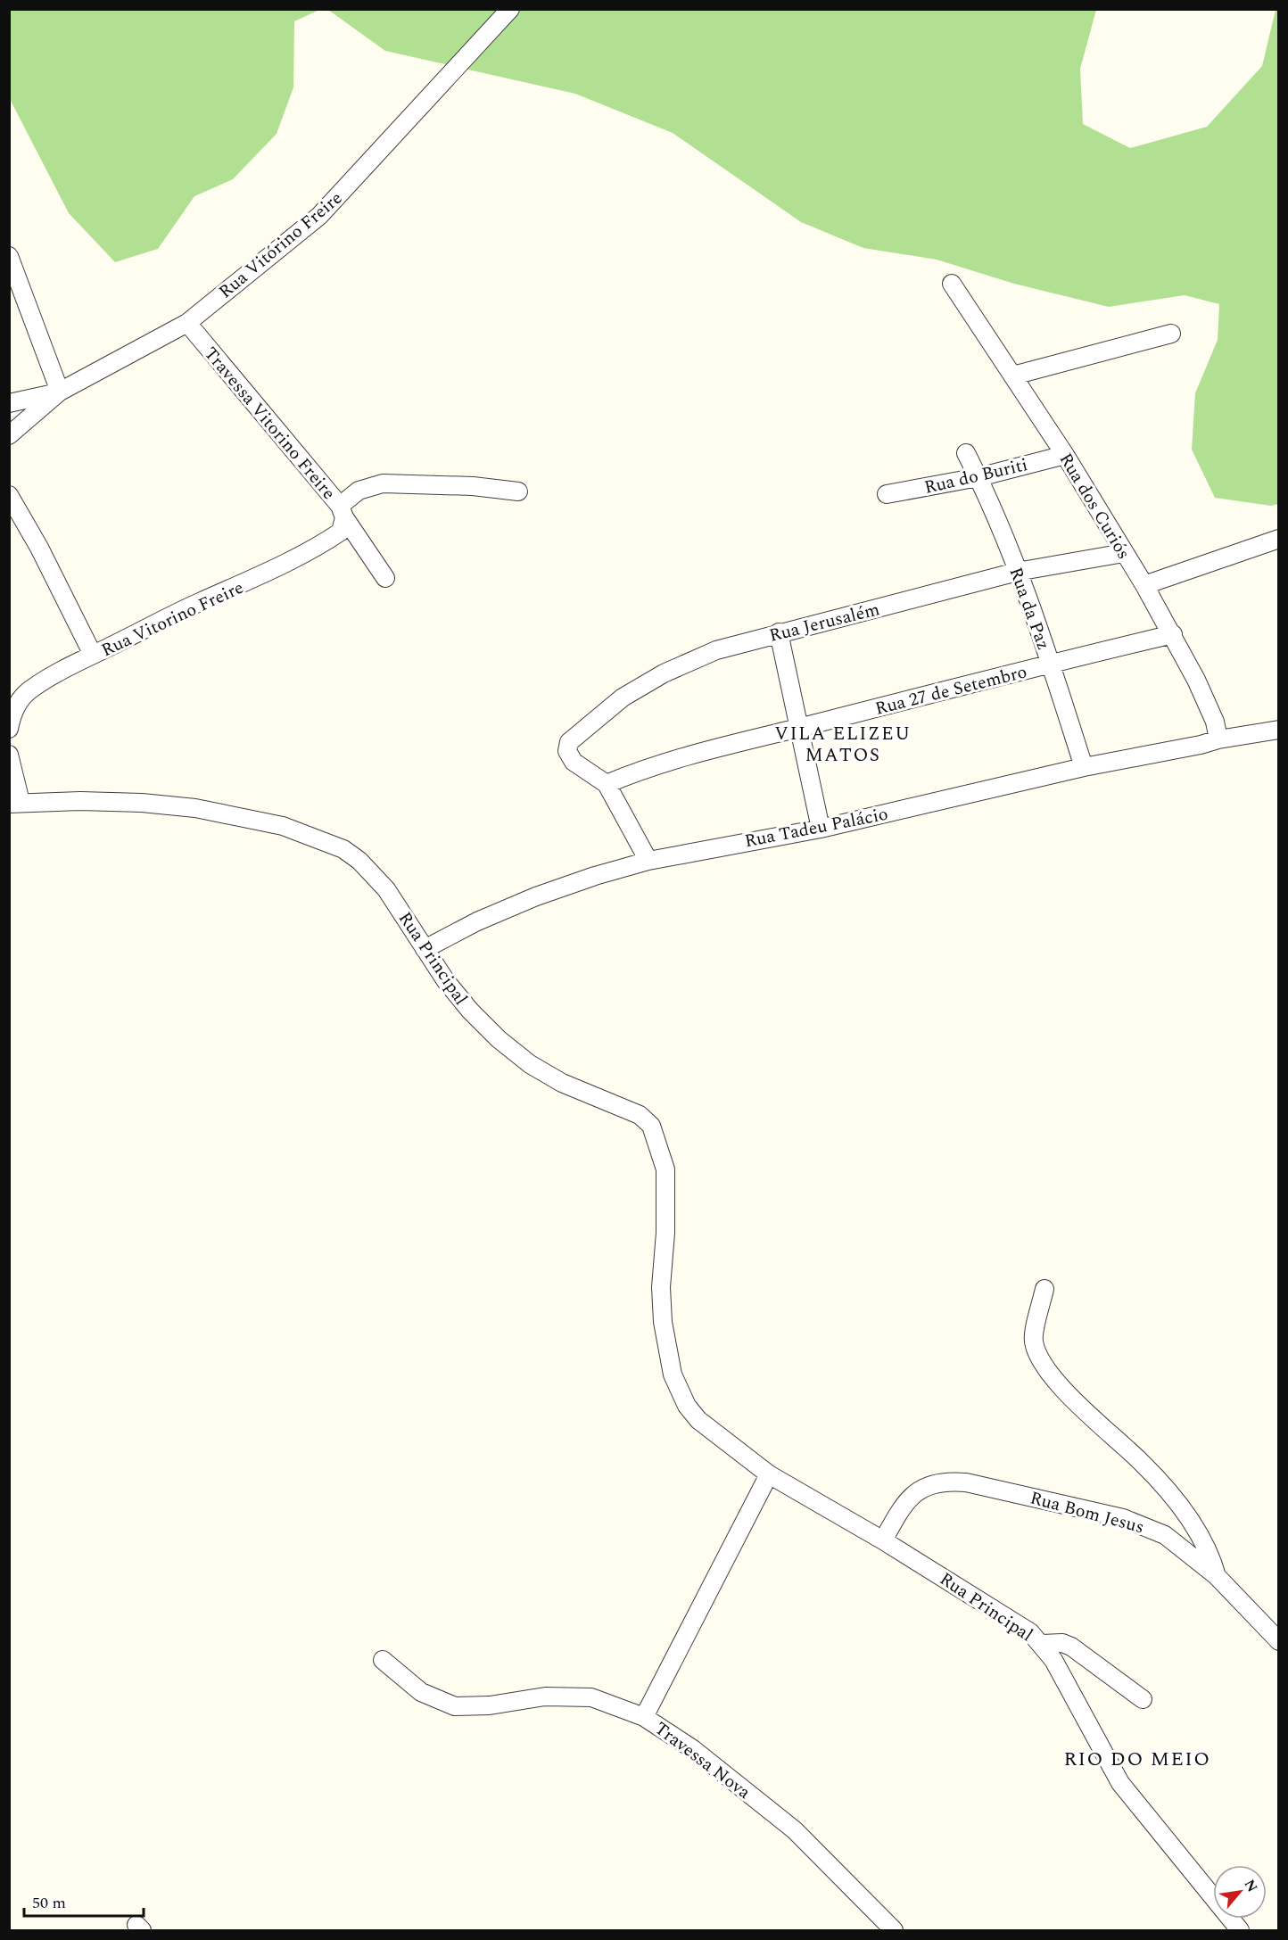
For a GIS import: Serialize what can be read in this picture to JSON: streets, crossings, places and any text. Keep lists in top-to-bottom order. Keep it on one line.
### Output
{"streets":{"street":["Rua Vitórino Freire","Travessa Vitorino Freire","Rua do Buriti","Rua dos Curiós","Rua da Paz","Rua Vitorino Freire","Rua Jerusalém","Rua 27 de Setembro","Rua Tadeu Palácio","Rua Principal","Rua Bom Jesus","Travessa Nova"]},"crossings":[["Rua Vitórino Freire","Travessa Vitorino Freire"],["Travessa Vitorino Freire","Rua Vitorino Freire"],["Rua do Buriti","Rua dos Curiós"],["Rua do Buriti","Rua da Paz"],["Rua dos Curiós","Rua Jerusalém"],["Rua dos Curiós","Rua 27 de Setembro"],["Rua dos Curiós","Rua Tadeu Palácio"],["Rua da Paz","Rua Jerusalém"],["Rua da Paz","Rua 27 de Setembro"],["Rua da Paz","Rua Tadeu Palácio"],["Rua Jerusalém","Rua 27 de Setembro"],["Rua Tadeu Palácio","Rua Principal"],["Rua Principal","Rua Bom Jesus"]],"districts":["VILA ELIZEU MATOS","RIO DO MEIO"],"scale_bar":"50 m","north":"top right"}
